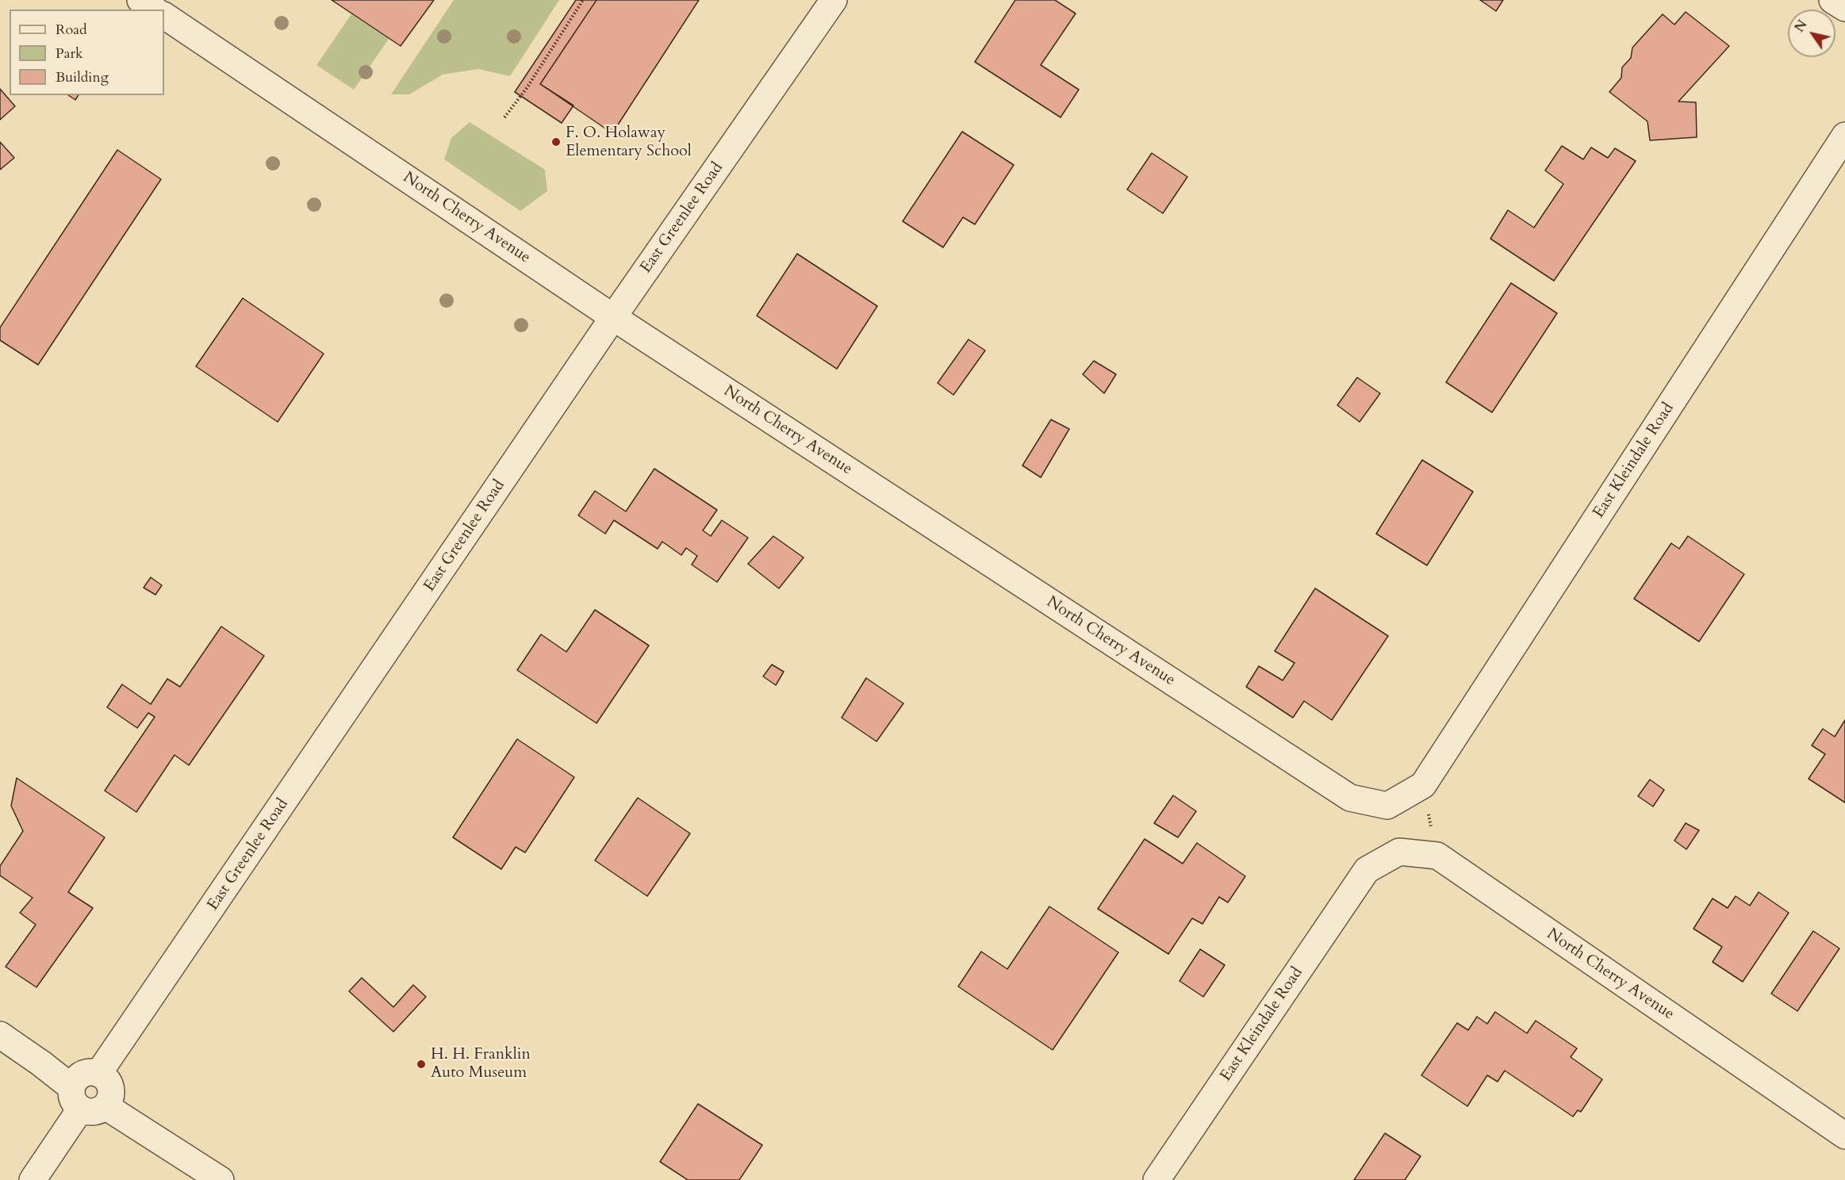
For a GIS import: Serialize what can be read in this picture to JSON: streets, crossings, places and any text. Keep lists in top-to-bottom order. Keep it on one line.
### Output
{"streets":{"street":["North Cherry Avenue","East Greenlee Road","East Kleindale Road"]},"crossings":[["North Cherry Avenue","East Greenlee Road"],["North Cherry Avenue","East Kleindale Road"]],"places":["F. O. Holaway Elementary School","H. H. Franklin Auto Museum"],"legend":["Road","Park","Building"],"north":"top left"}
